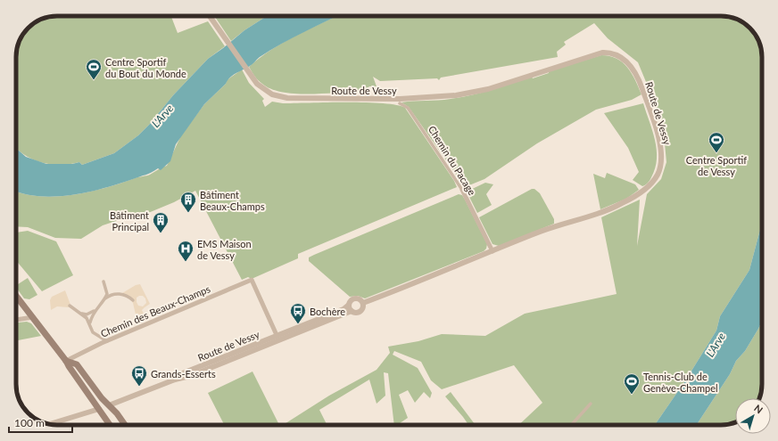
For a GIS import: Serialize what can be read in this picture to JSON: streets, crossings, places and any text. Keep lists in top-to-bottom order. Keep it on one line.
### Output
{"streets":{"street":["Route de Vessy","Chemin du Pacage","Chemin des Beaux-Champs"]},"crossings":[["Route de Vessy","Chemin du Pacage"],["Route de Vessy","Chemin des Beaux-Champs"]],"water":["L'Arve"],"places":{"sports":["Centre Sportif du Bout du Monde","Centre Sportif de Vessy","Tennis-Club de Genève-Champel"],"building":["Bâtiment Beaux-Champs","Bâtiment Principal"],"hospital":["EMS Maison de Vessy"],"bus stop":["Bochère","Grands-Esserts"]},"scale_bar":"100 m","north":"top right"}
